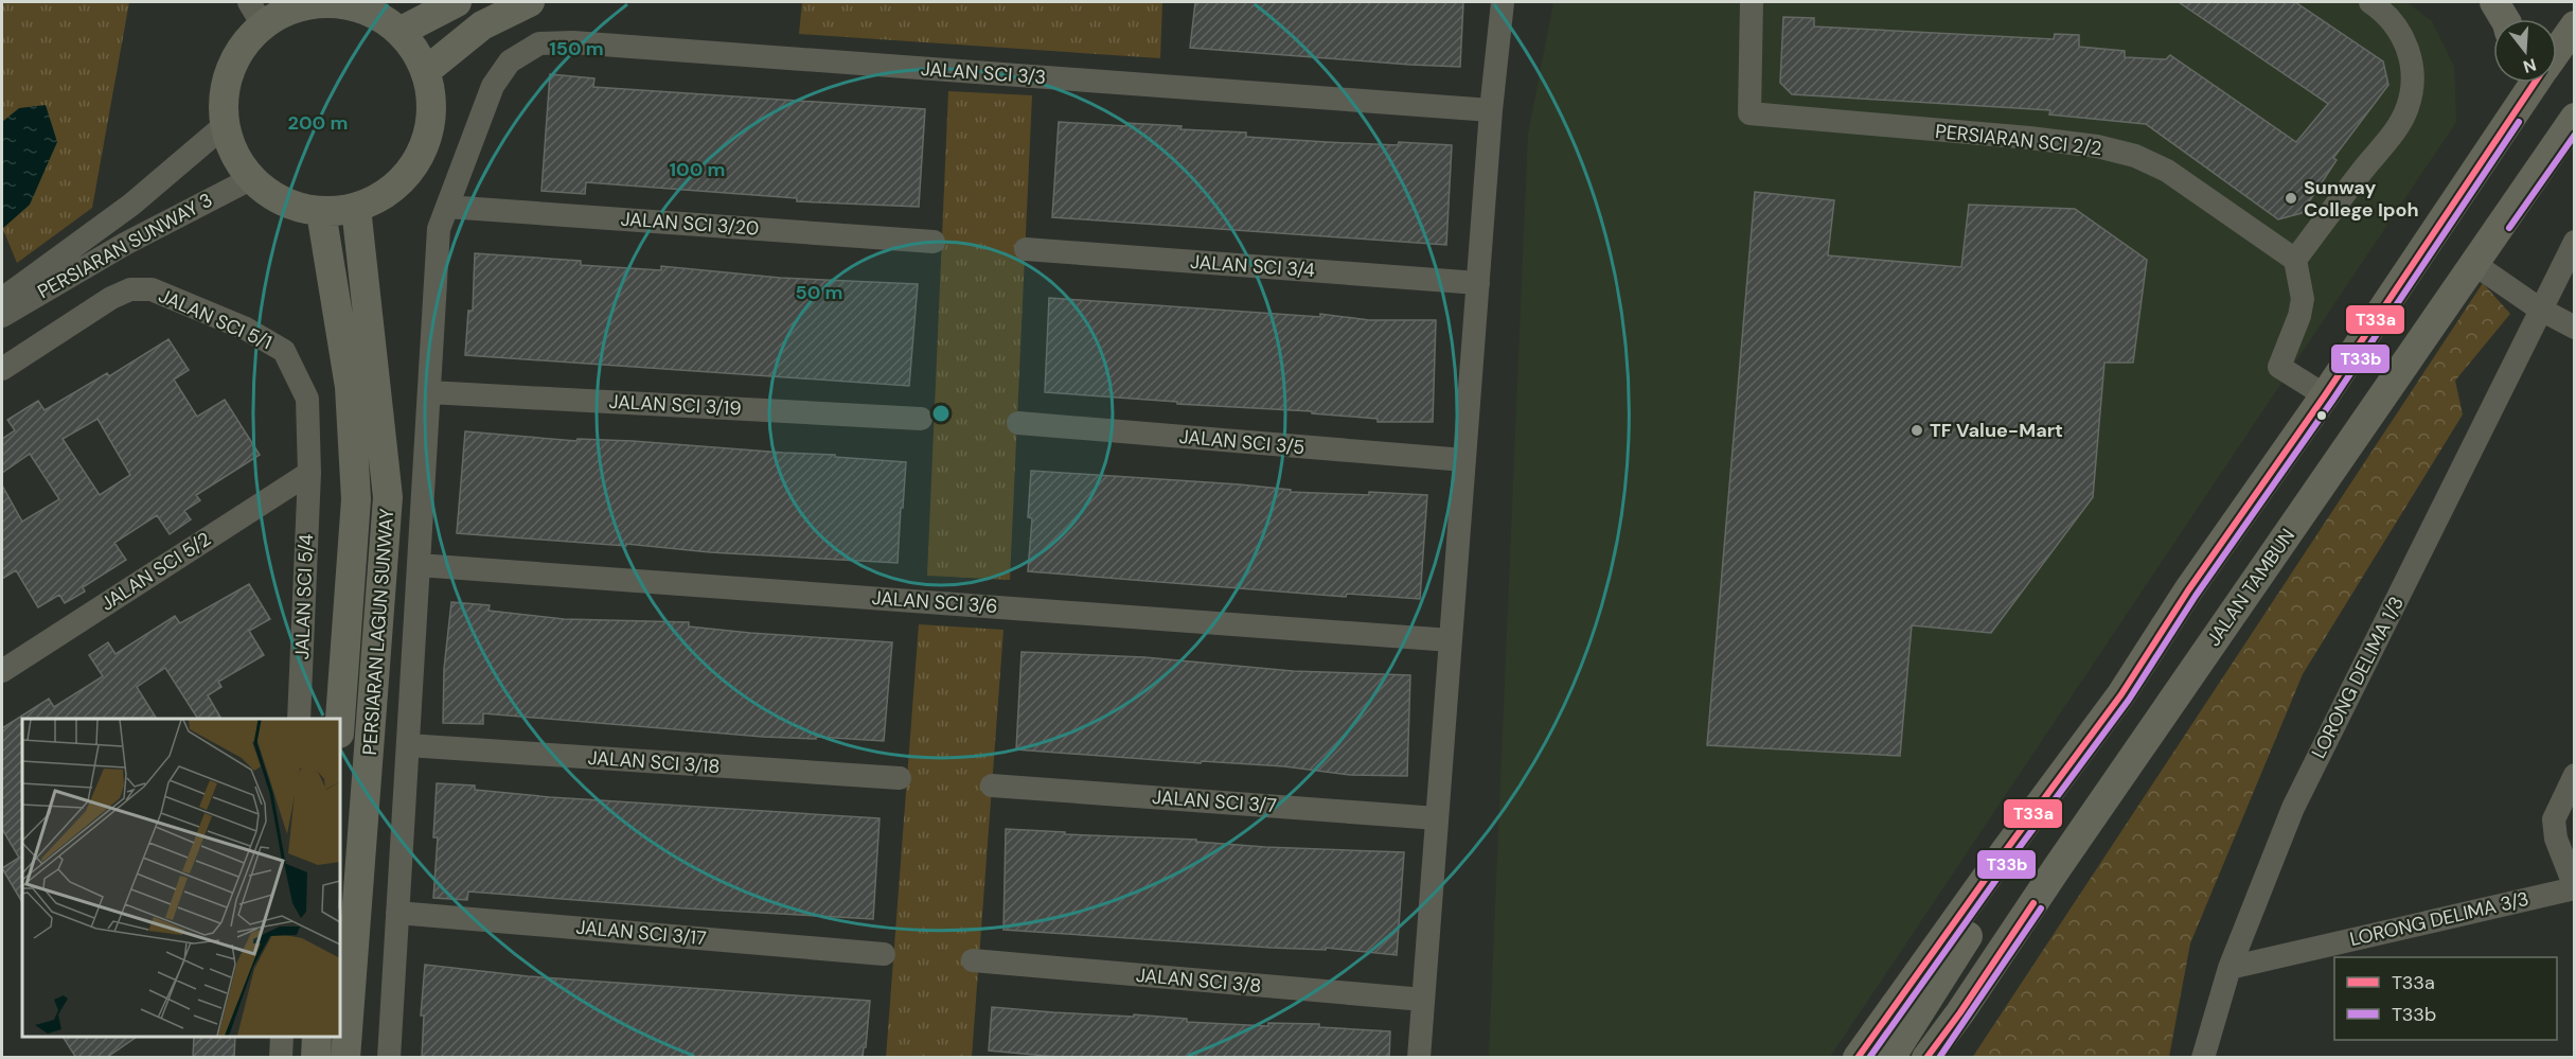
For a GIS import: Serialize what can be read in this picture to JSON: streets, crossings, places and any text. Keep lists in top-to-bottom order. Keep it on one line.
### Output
{"streets":{"main road":["JALAN TAMBUN","PERSIARAN LAGUN SUNWAY"],"street":["JALAN SCI 3/3","PERSIARAN SCI 2/2","JALAN SCI 3/20","PERSIARAN SUNWAY 3","JALAN SCI 3/4","JALAN SCI 5/1","JALAN SCI 3/19","JALAN SCI 3/5","JALAN SCI 5/2","JALAN SCI 5/4","JALAN SCI 3/6","LORONG DELIMA 1/3","JALAN SCI 3/18","JALAN SCI 3/7","LORONG DELIMA 3/3","JALAN SCI 3/17","JALAN SCI 3/8"]},"crossings":[["JALAN SCI 3/3","JALAN SCI 3/20"],["JALAN SCI 3/3","JALAN SCI 3/19"],["JALAN SCI 3/3","JALAN SCI 3/6"],["JALAN SCI 3/3","JALAN SCI 3/18"],["JALAN SCI 3/3","JALAN SCI 3/17"],["PERSIARAN SUNWAY 3","PERSIARAN LAGUN SUNWAY"],["JALAN SCI 5/1","JALAN SCI 5/2"],["JALAN SCI 5/1","JALAN SCI 5/4"],["JALAN SCI 5/2","JALAN SCI 5/4"],["LORONG DELIMA 1/3","LORONG DELIMA 3/3"]],"places":["Sunway College Ipoh","TF Value-Mart"],"lines":["transit line T33a","transit line T33b"],"legend":["T33a","T33b"],"north":"bottom","rings":["150 m","200 m","100 m","50 m"]}
